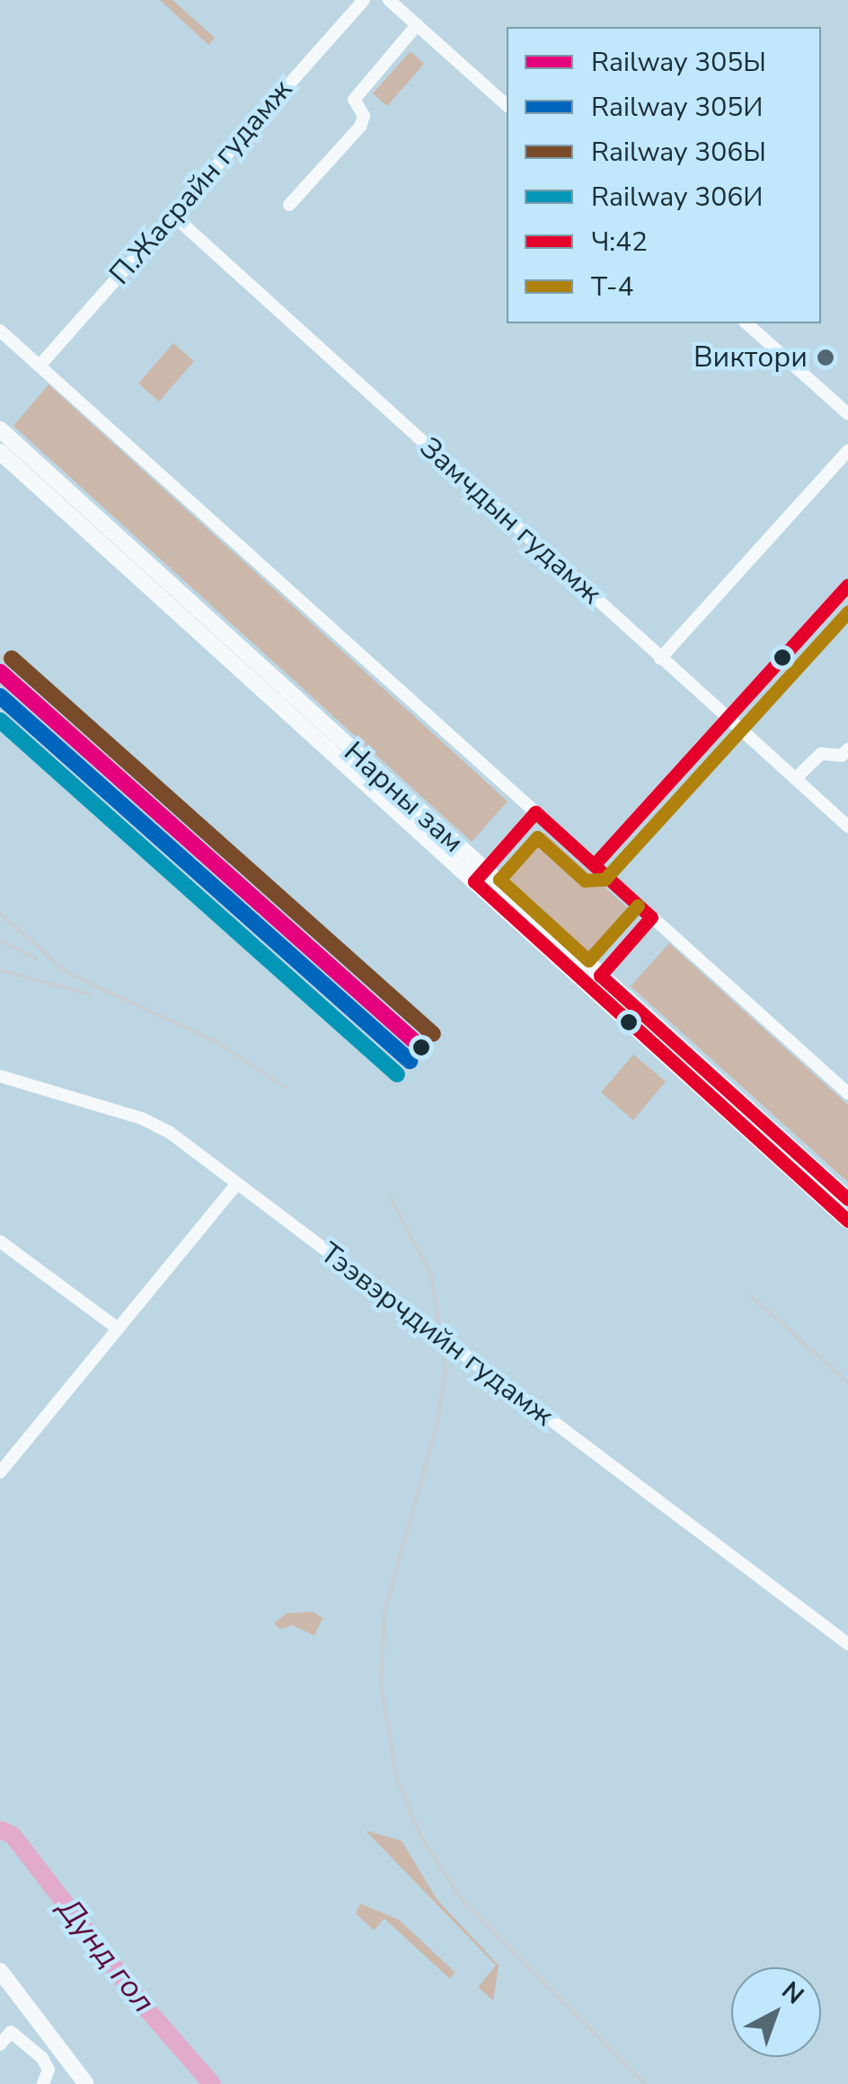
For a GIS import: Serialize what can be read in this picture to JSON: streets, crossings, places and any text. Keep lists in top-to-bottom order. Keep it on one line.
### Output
{"streets":{"main road":["Нарны зам"],"street":["П.Жасрайн гудамж","Замчдын гудамж","Тээвэрчдийн гудамж"]},"crossings":[["П.Жасрайн гудамж","Замчдын гудамж"]],"water":["Дунд гол"],"places":["Виктори"],"lines":["transit line Ч:42","transit line Т-4","rail line 306Ы","rail line 305Ы","rail line 305И","rail line 306И"],"legend":["Railway 305Ы","Railway 305И","Railway 306Ы","Railway 306И","Ч:42","Т-4"],"north":"top right"}
